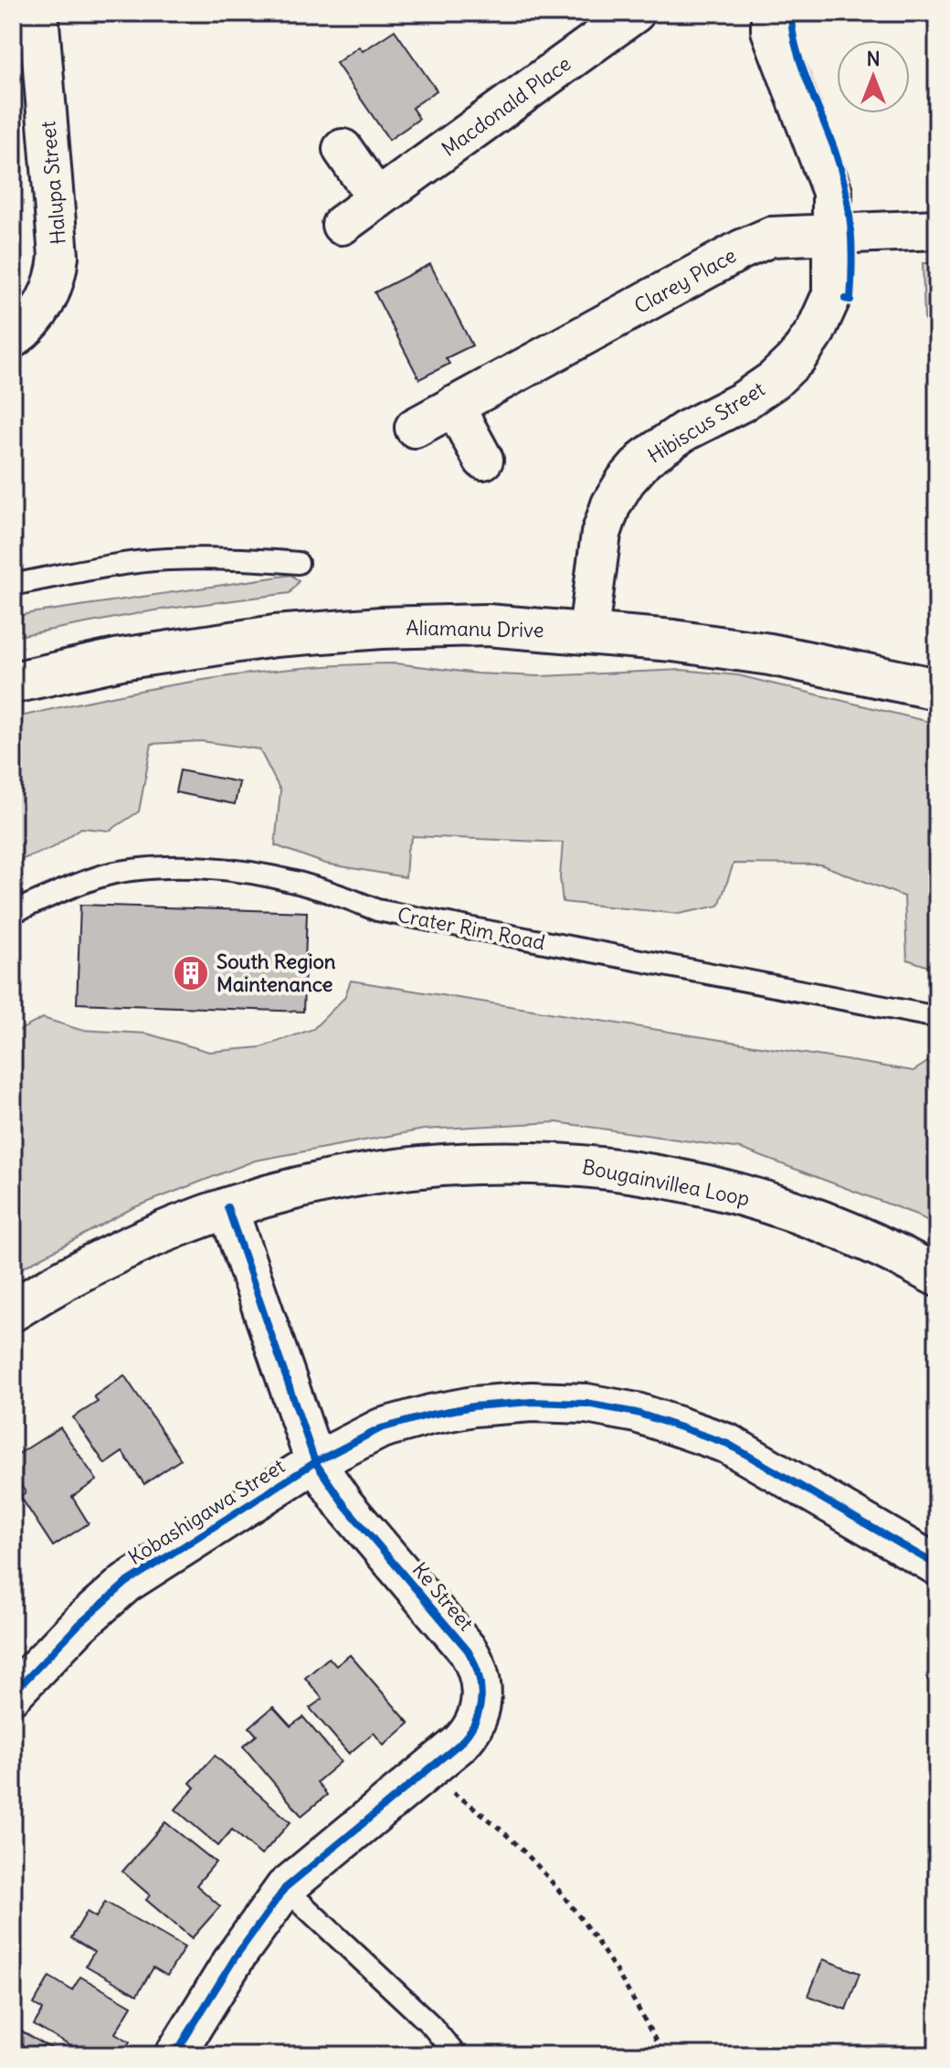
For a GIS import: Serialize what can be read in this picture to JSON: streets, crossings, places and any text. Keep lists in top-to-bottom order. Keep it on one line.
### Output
{"streets":{"street":["Macdonald Place","Halupa Street","Clarey Place","Hibiscus Street","Aliamanu Drive","Bougainvillea Loop","Kobashigawa Street","Ke Street"],"lane":["Crater Rim Road"]},"crossings":[["Clarey Place","Hibiscus Street"],["Hibiscus Street","Aliamanu Drive"],["Bougainvillea Loop","Ke Street"],["Kobashigawa Street","Ke Street"]],"places":{"building":["South Region Maintenance"]},"north":"top"}
